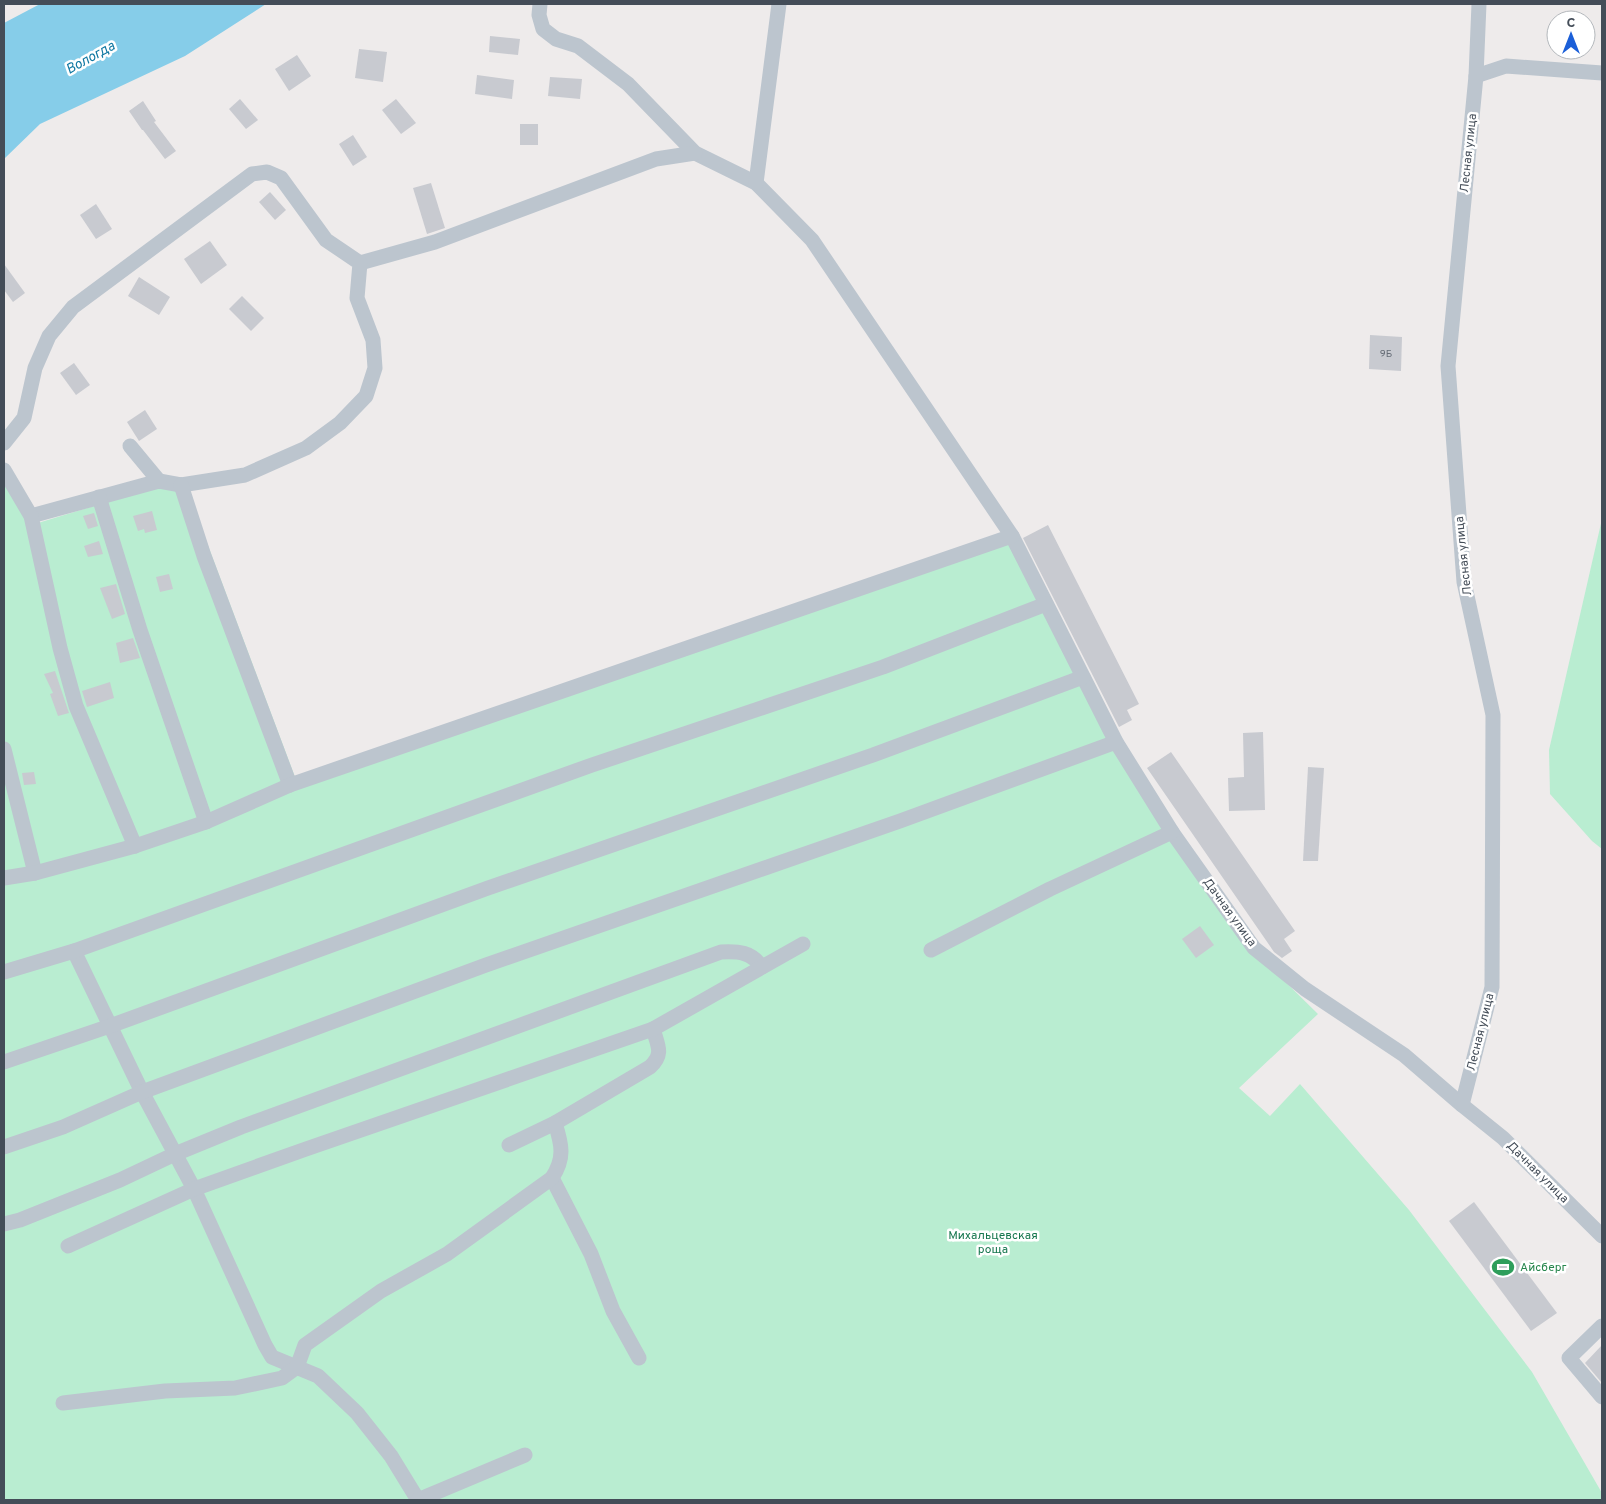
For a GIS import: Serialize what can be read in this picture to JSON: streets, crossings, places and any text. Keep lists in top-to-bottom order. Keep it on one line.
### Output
{"streets":{"street":["Лесная улица","Дачная улица"]},"crossings":[["Лесная улица","Дачная улица"]],"water":["Вологда"],"parks":["Михальцевская роща"],"places":{"sports":["Айсберг"]},"house_numbers":["9Б"],"north":"top"}
